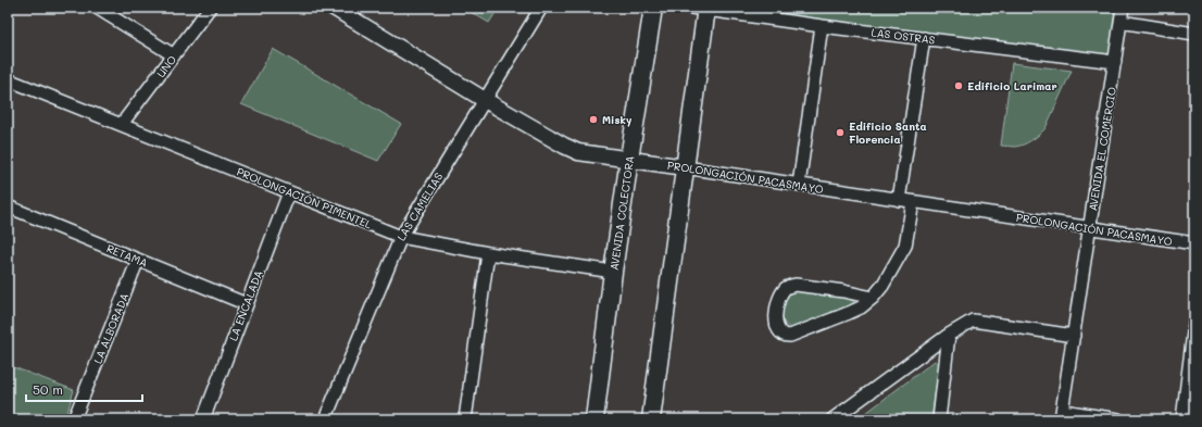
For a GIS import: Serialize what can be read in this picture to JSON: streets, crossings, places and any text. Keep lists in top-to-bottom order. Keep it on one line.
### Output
{"streets":{"main road":["AVENIDA COLECTORA"],"street":["LAS OSTRAS","UNO","AVENIDA EL COMERCIO","PROLONGACIÓN PACASMAYO","PROLONGACIÓN PIMENTEL","LAS CAMELIAS","RETAMA","LA ENCALADA","LA ALBORADA"]},"crossings":[["LAS OSTRAS","AVENIDA EL COMERCIO"],["UNO","PROLONGACIÓN PIMENTEL"],["AVENIDA EL COMERCIO","PROLONGACIÓN PACASMAYO"],["PROLONGACIÓN PACASMAYO","LAS CAMELIAS"],["PROLONGACIÓN PACASMAYO","AVENIDA COLECTORA"],["PROLONGACIÓN PIMENTEL","LAS CAMELIAS"],["PROLONGACIÓN PIMENTEL","AVENIDA COLECTORA"],["PROLONGACIÓN PIMENTEL","LA ENCALADA"],["RETAMA","LA ENCALADA"],["RETAMA","LA ALBORADA"]],"places":["Edificio Larimar","Misky","Edificio Santa Florencia"],"scale_bar":"50 m"}
